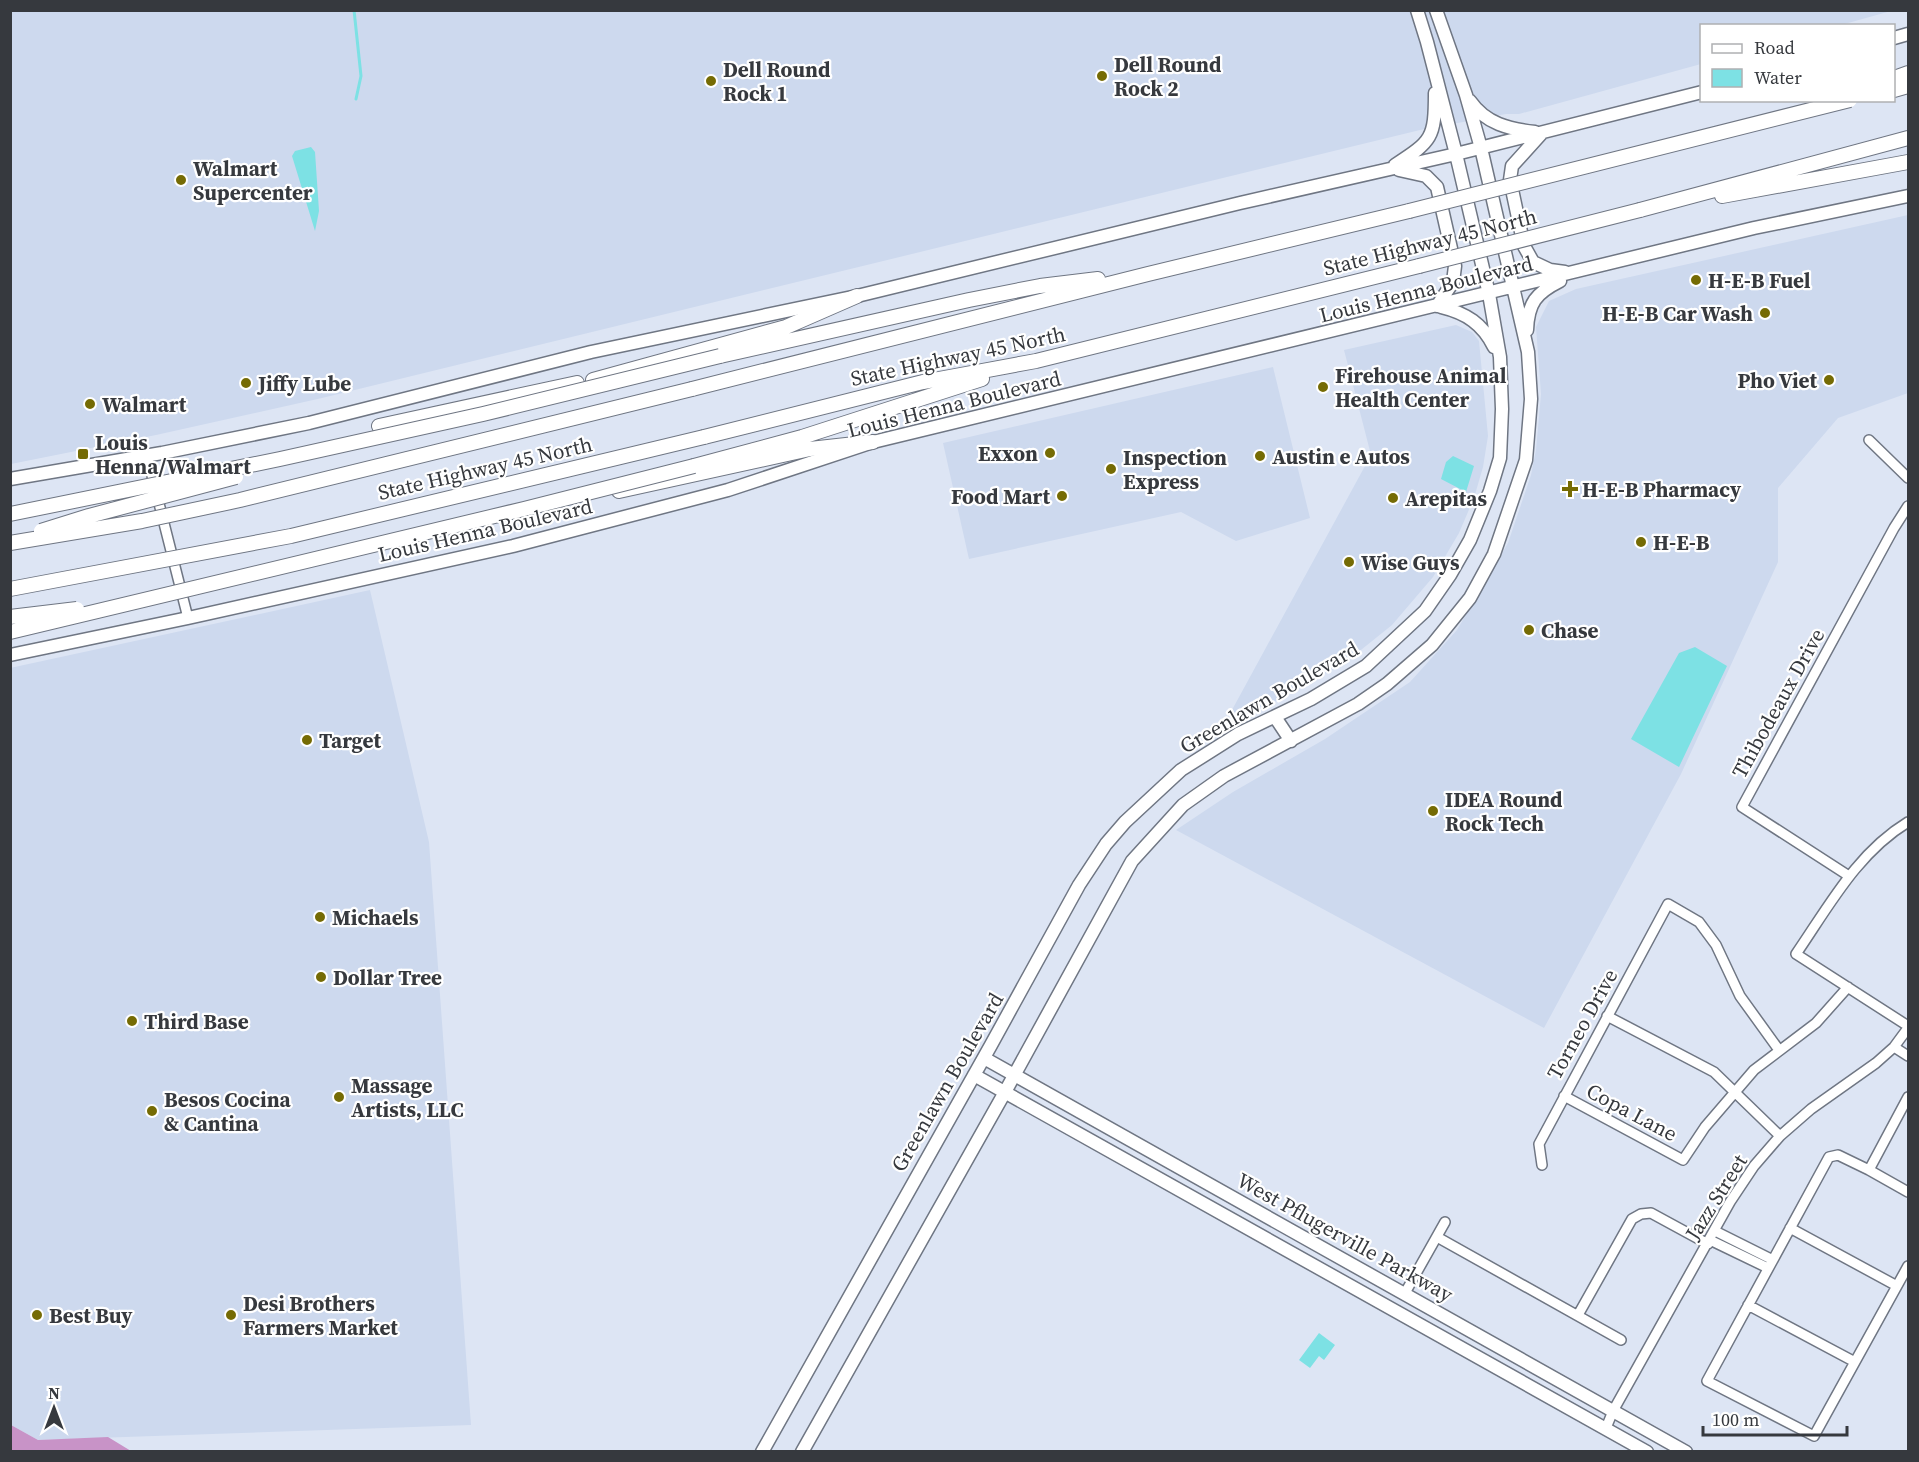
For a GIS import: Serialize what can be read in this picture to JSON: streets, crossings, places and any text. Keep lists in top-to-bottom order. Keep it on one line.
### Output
{"streets":{"highway":["State Highway 45 North"],"main road":["Louis Henna Boulevard","Greenlawn Boulevard","West Pflugerville Parkway"],"street":["Thibodeaux Drive","Torneo Drive","Copa Lane","Jazz Street"]},"crossings":[["Louis Henna Boulevard","Greenlawn Boulevard"],["Greenlawn Boulevard","West Pflugerville Parkway"],["Torneo Drive","Copa Lane"],["Jazz Street","West Pflugerville Parkway"]],"places":{"other":["Dell Round Rock 2","Dell Round Rock 1","Walmart Supercenter","H-E-B Fuel","H-E-B Car Wash","Pho Viet","Jiffy Lube","Firehouse Animal Health Center","Walmart","Exxon","Austin e Autos","Inspection Express","Food Mart","Arepitas","H-E-B","Wise Guys","Chase","Target","IDEA Round Rock Tech","Michaels","Dollar Tree","Third Base","Massage Artists, LLC","Besos Cocina & Cantina","Best Buy","Desi Brothers Farmers Market"],"transit":["Louis Henna/Walmart"],"health":["H-E-B Pharmacy"]},"legend":["Road","Water"],"scale_bar":"100 m","north":"top"}
